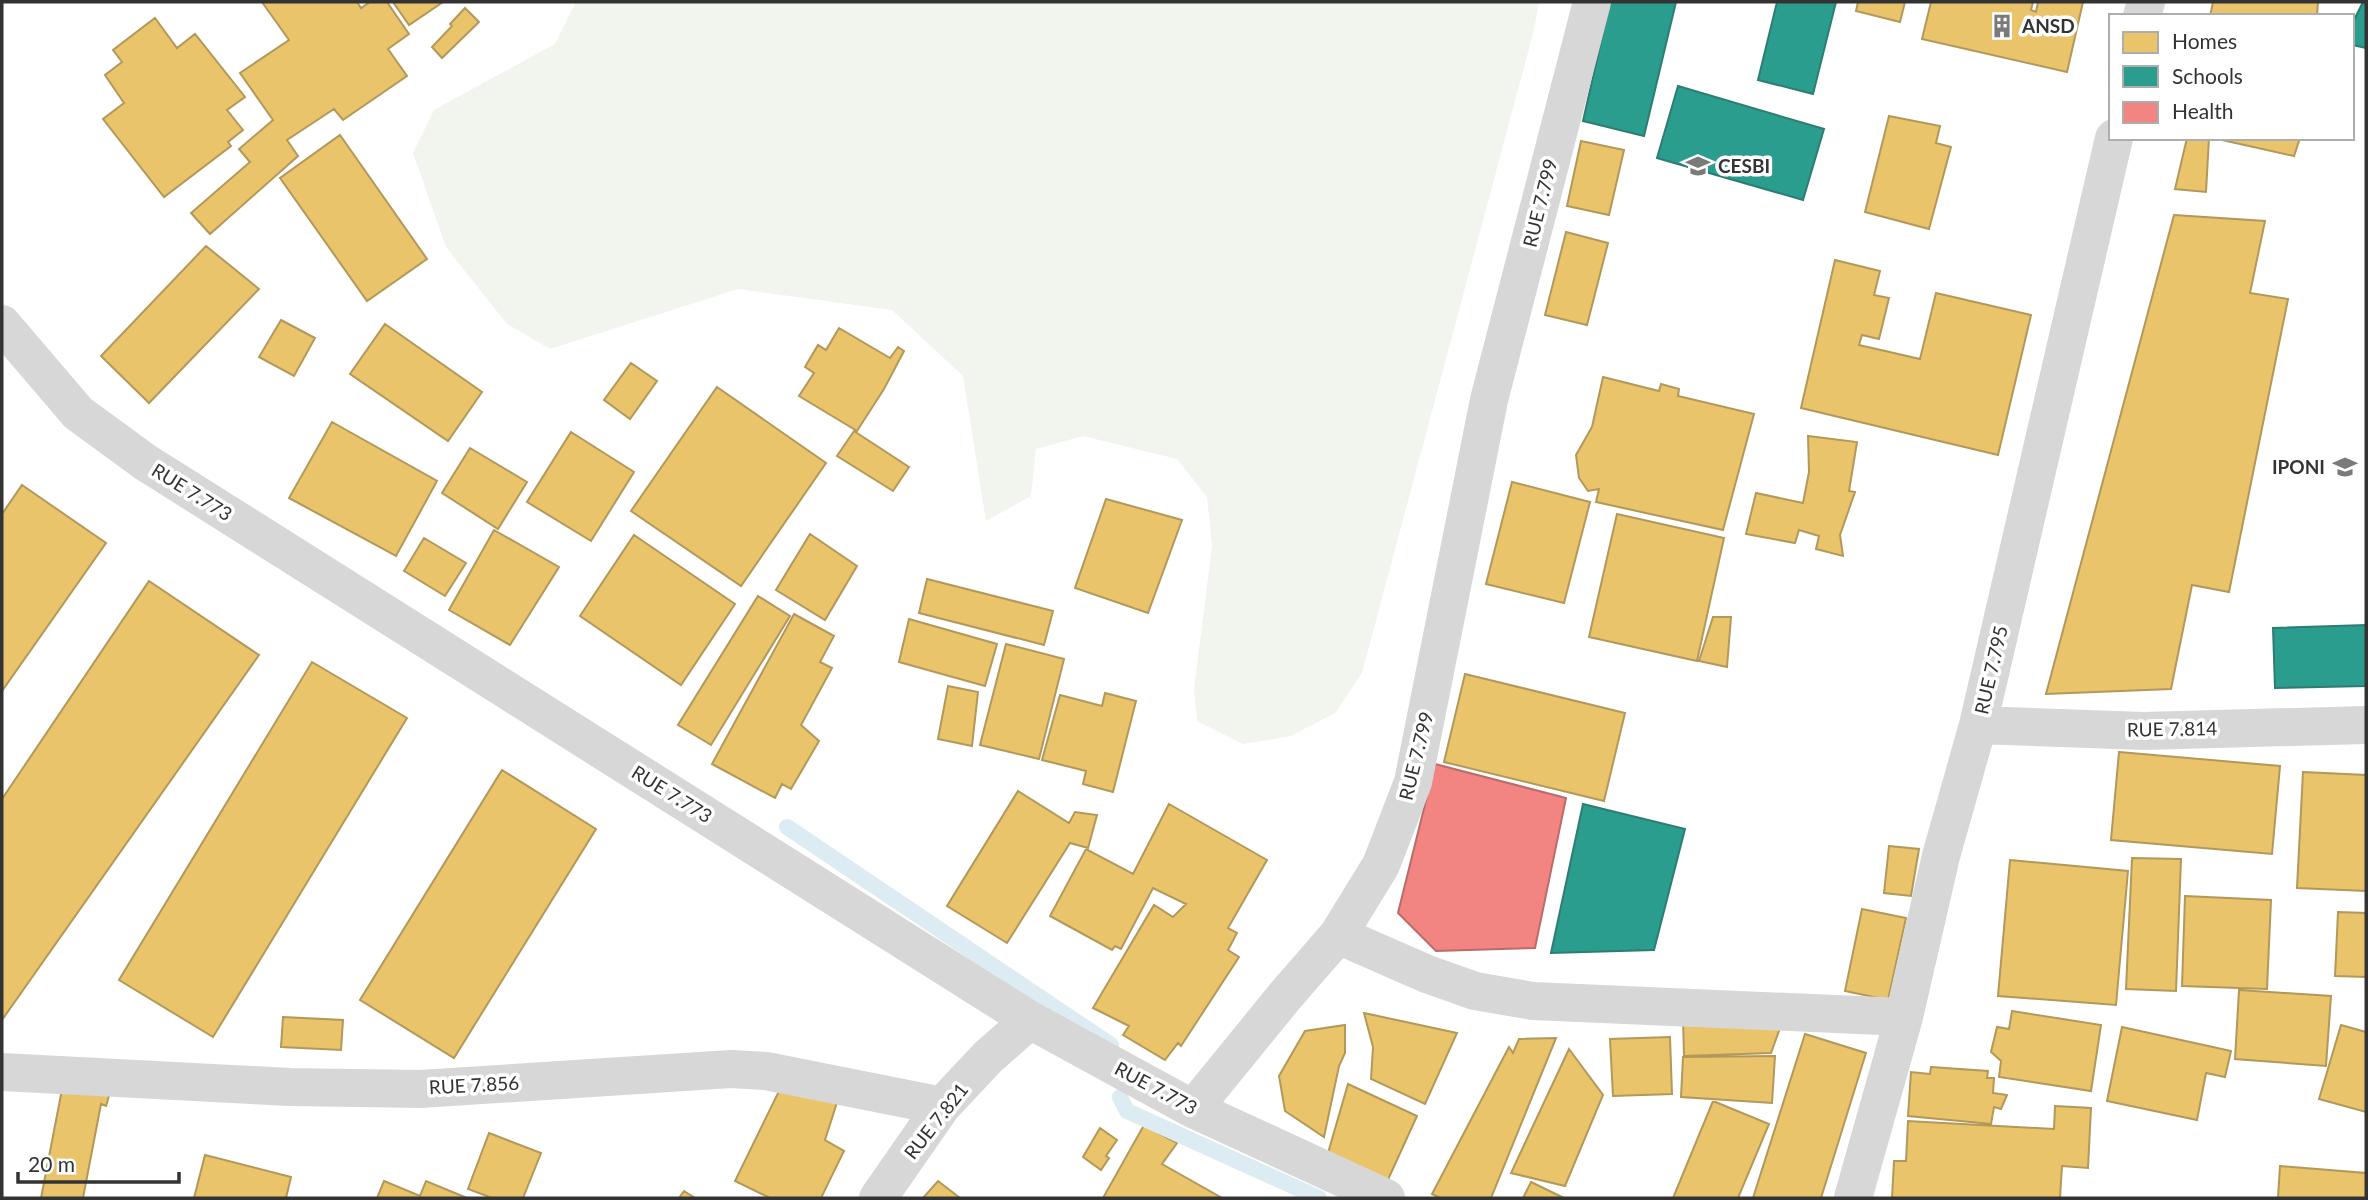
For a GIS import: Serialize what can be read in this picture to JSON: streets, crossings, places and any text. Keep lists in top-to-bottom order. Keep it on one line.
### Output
{"streets":{"street":["RUE 7.799","RUE 7.773","RUE 7.795","RUE 7.814","RUE 7.856","RUE 7.821"]},"crossings":[["RUE 7.799","RUE 7.773"],["RUE 7.773","RUE 7.821"],["RUE 7.795","RUE 7.814"],["RUE 7.856","RUE 7.821"]],"places":{"building":["ANSD"],"school or university":["CESBI","IPONI"]},"legend":["Homes","Schools","Health"],"scale_bar":"20 m"}
